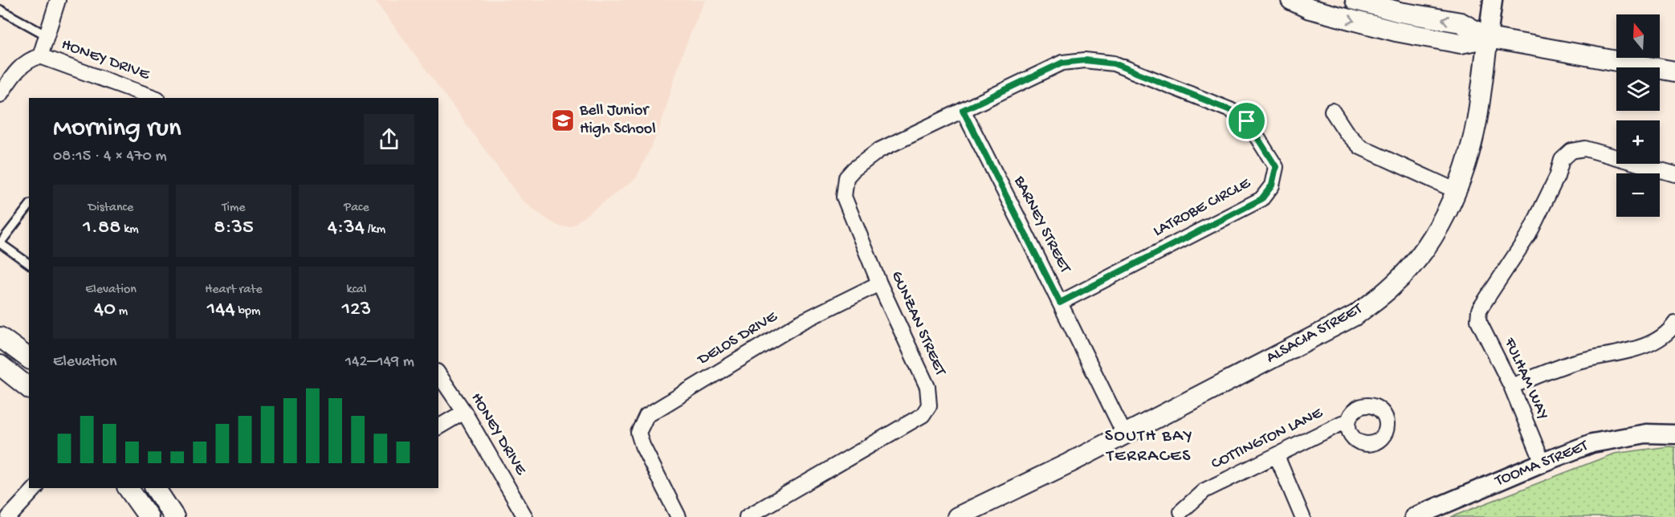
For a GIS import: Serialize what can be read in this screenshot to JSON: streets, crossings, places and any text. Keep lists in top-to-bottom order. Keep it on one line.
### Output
{"streets":{"main road":["ALSACIA STREET"],"street":["HONEY DRIVE","LATROBE CIRCLE","BARNEY STREET","GUNZAN STREET","DELOS DRIVE","FULHAM WAY","COTTINGTON LANE","TOOMA STREET"]},"crossings":[["LATROBE CIRCLE","BARNEY STREET"],["LATROBE CIRCLE","GUNZAN STREET"],["BARNEY STREET","ALSACIA STREET"],["GUNZAN STREET","DELOS DRIVE"],["FULHAM WAY","TOOMA STREET"]],"districts":["SOUTH BAY TERRACES"],"places":{"school or university":["Bell Junior High School"]},"north":"top","page":{"map_buttons":["+","−"],"heading":["Morning run","08:15 · 4 × 470 m"],"stats":[["Distance","1.88 km"],["Time","8:35"],["Pace","4:34 /km"],["Elevation","40 m"],["Heart rate","144 bpm"],["kcal","123"]],"chart":["Elevation","142–149 m"]}}
